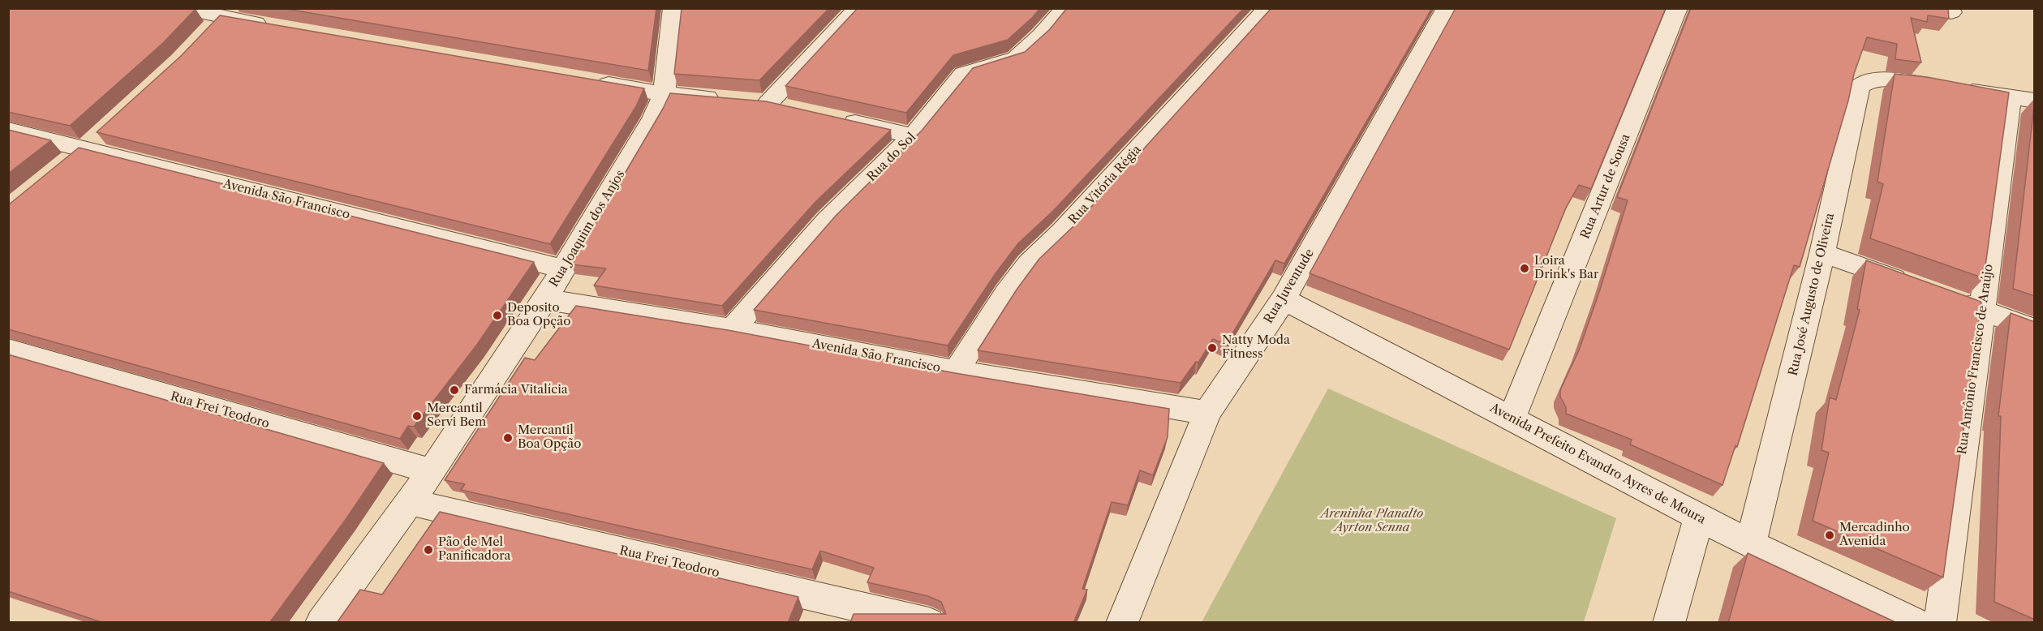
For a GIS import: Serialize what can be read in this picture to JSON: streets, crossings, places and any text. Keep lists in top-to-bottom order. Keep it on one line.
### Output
{"streets":{"street":["Rua do Sol","Rua Vitória Régia","Rua Artur de Sousa","Avenida São Francisco","Rua Joaquim dos Anjos","Rua Juventude","Rua José Augusto de Oliveira","Rua Antônio Francisco de Araújo","Rua Frei Teodoro","Avenida Prefeito Evandro Ayres de Moura"]},"crossings":[["Rua do Sol","Avenida São Francisco"],["Rua Vitória Régia","Avenida São Francisco"],["Rua Artur de Sousa","Avenida Prefeito Evandro Ayres de Moura"],["Avenida São Francisco","Rua Joaquim dos Anjos"],["Avenida São Francisco","Rua Juventude"],["Rua Joaquim dos Anjos","Rua Frei Teodoro"],["Rua Juventude","Avenida Prefeito Evandro Ayres de Moura"],["Rua José Augusto de Oliveira","Rua Antônio Francisco de Araújo"],["Rua José Augusto de Oliveira","Avenida Prefeito Evandro Ayres de Moura"]],"parks":["Areninha Planalto Ayrton Senna"],"places":["Loira Drink's Bar","Deposito Boa Opção","Natty Moda Fitness","Farmácia Vitalícia","Mercantil Servi Bem","Mercantil Boa Opção","Mercadinho Avenida","Pão de Mel Panificadora"]}
